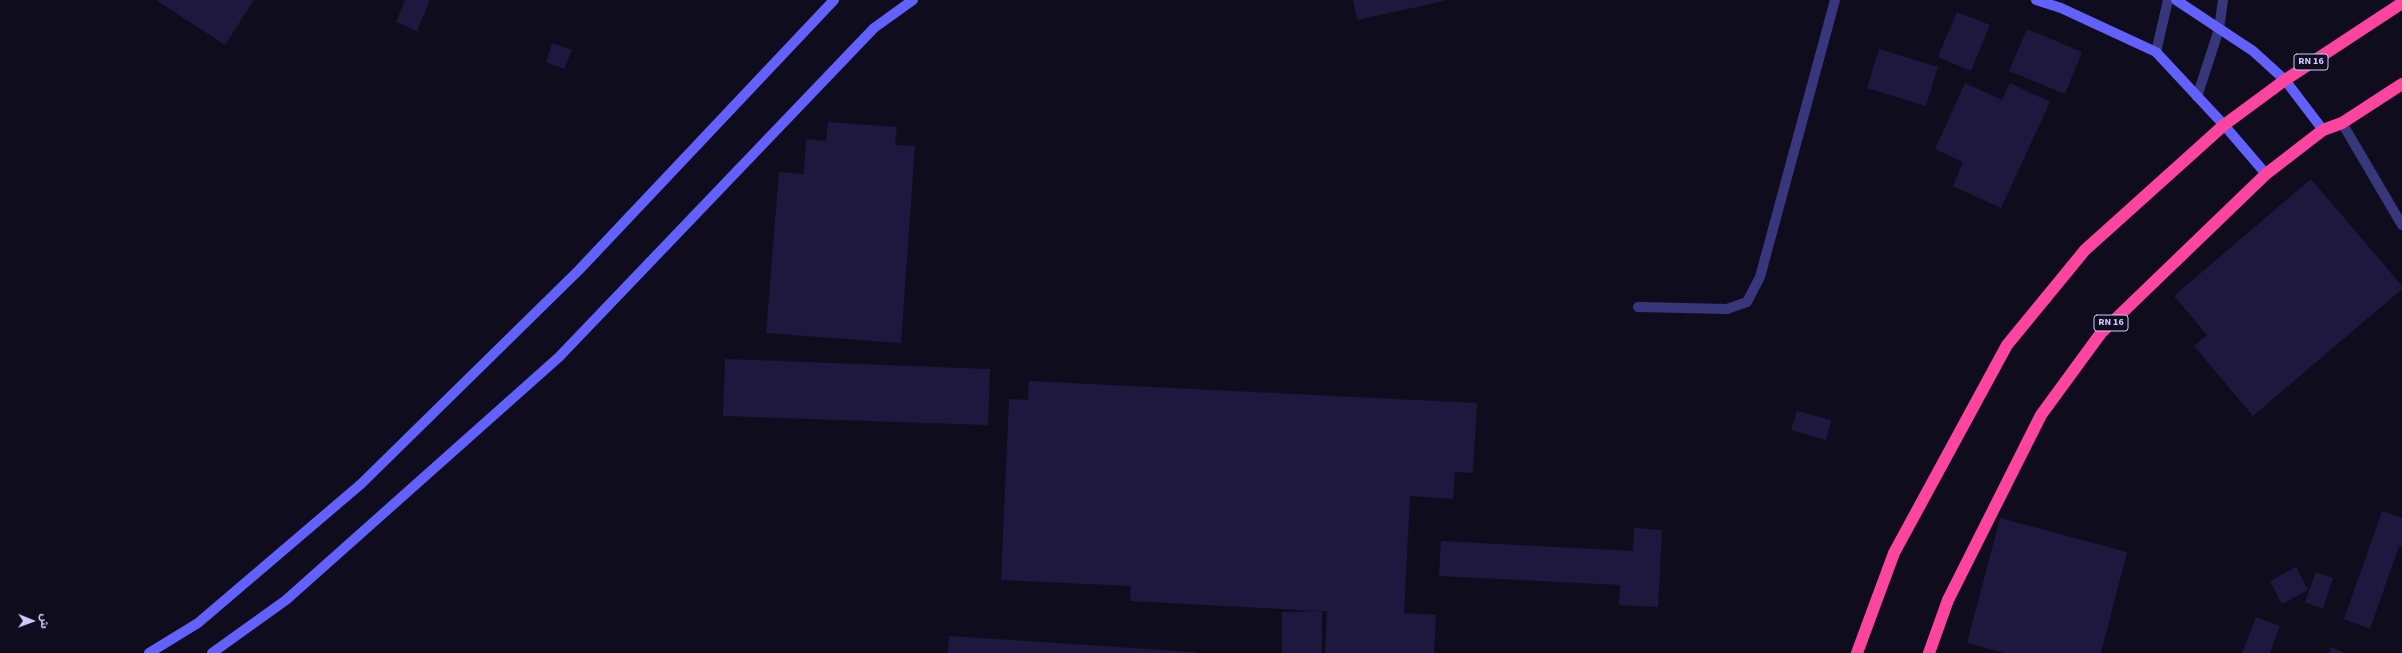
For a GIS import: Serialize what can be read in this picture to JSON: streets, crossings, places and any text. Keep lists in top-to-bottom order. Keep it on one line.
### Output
{"streets":{"highway":["RN 16"]},"north":"right"}
